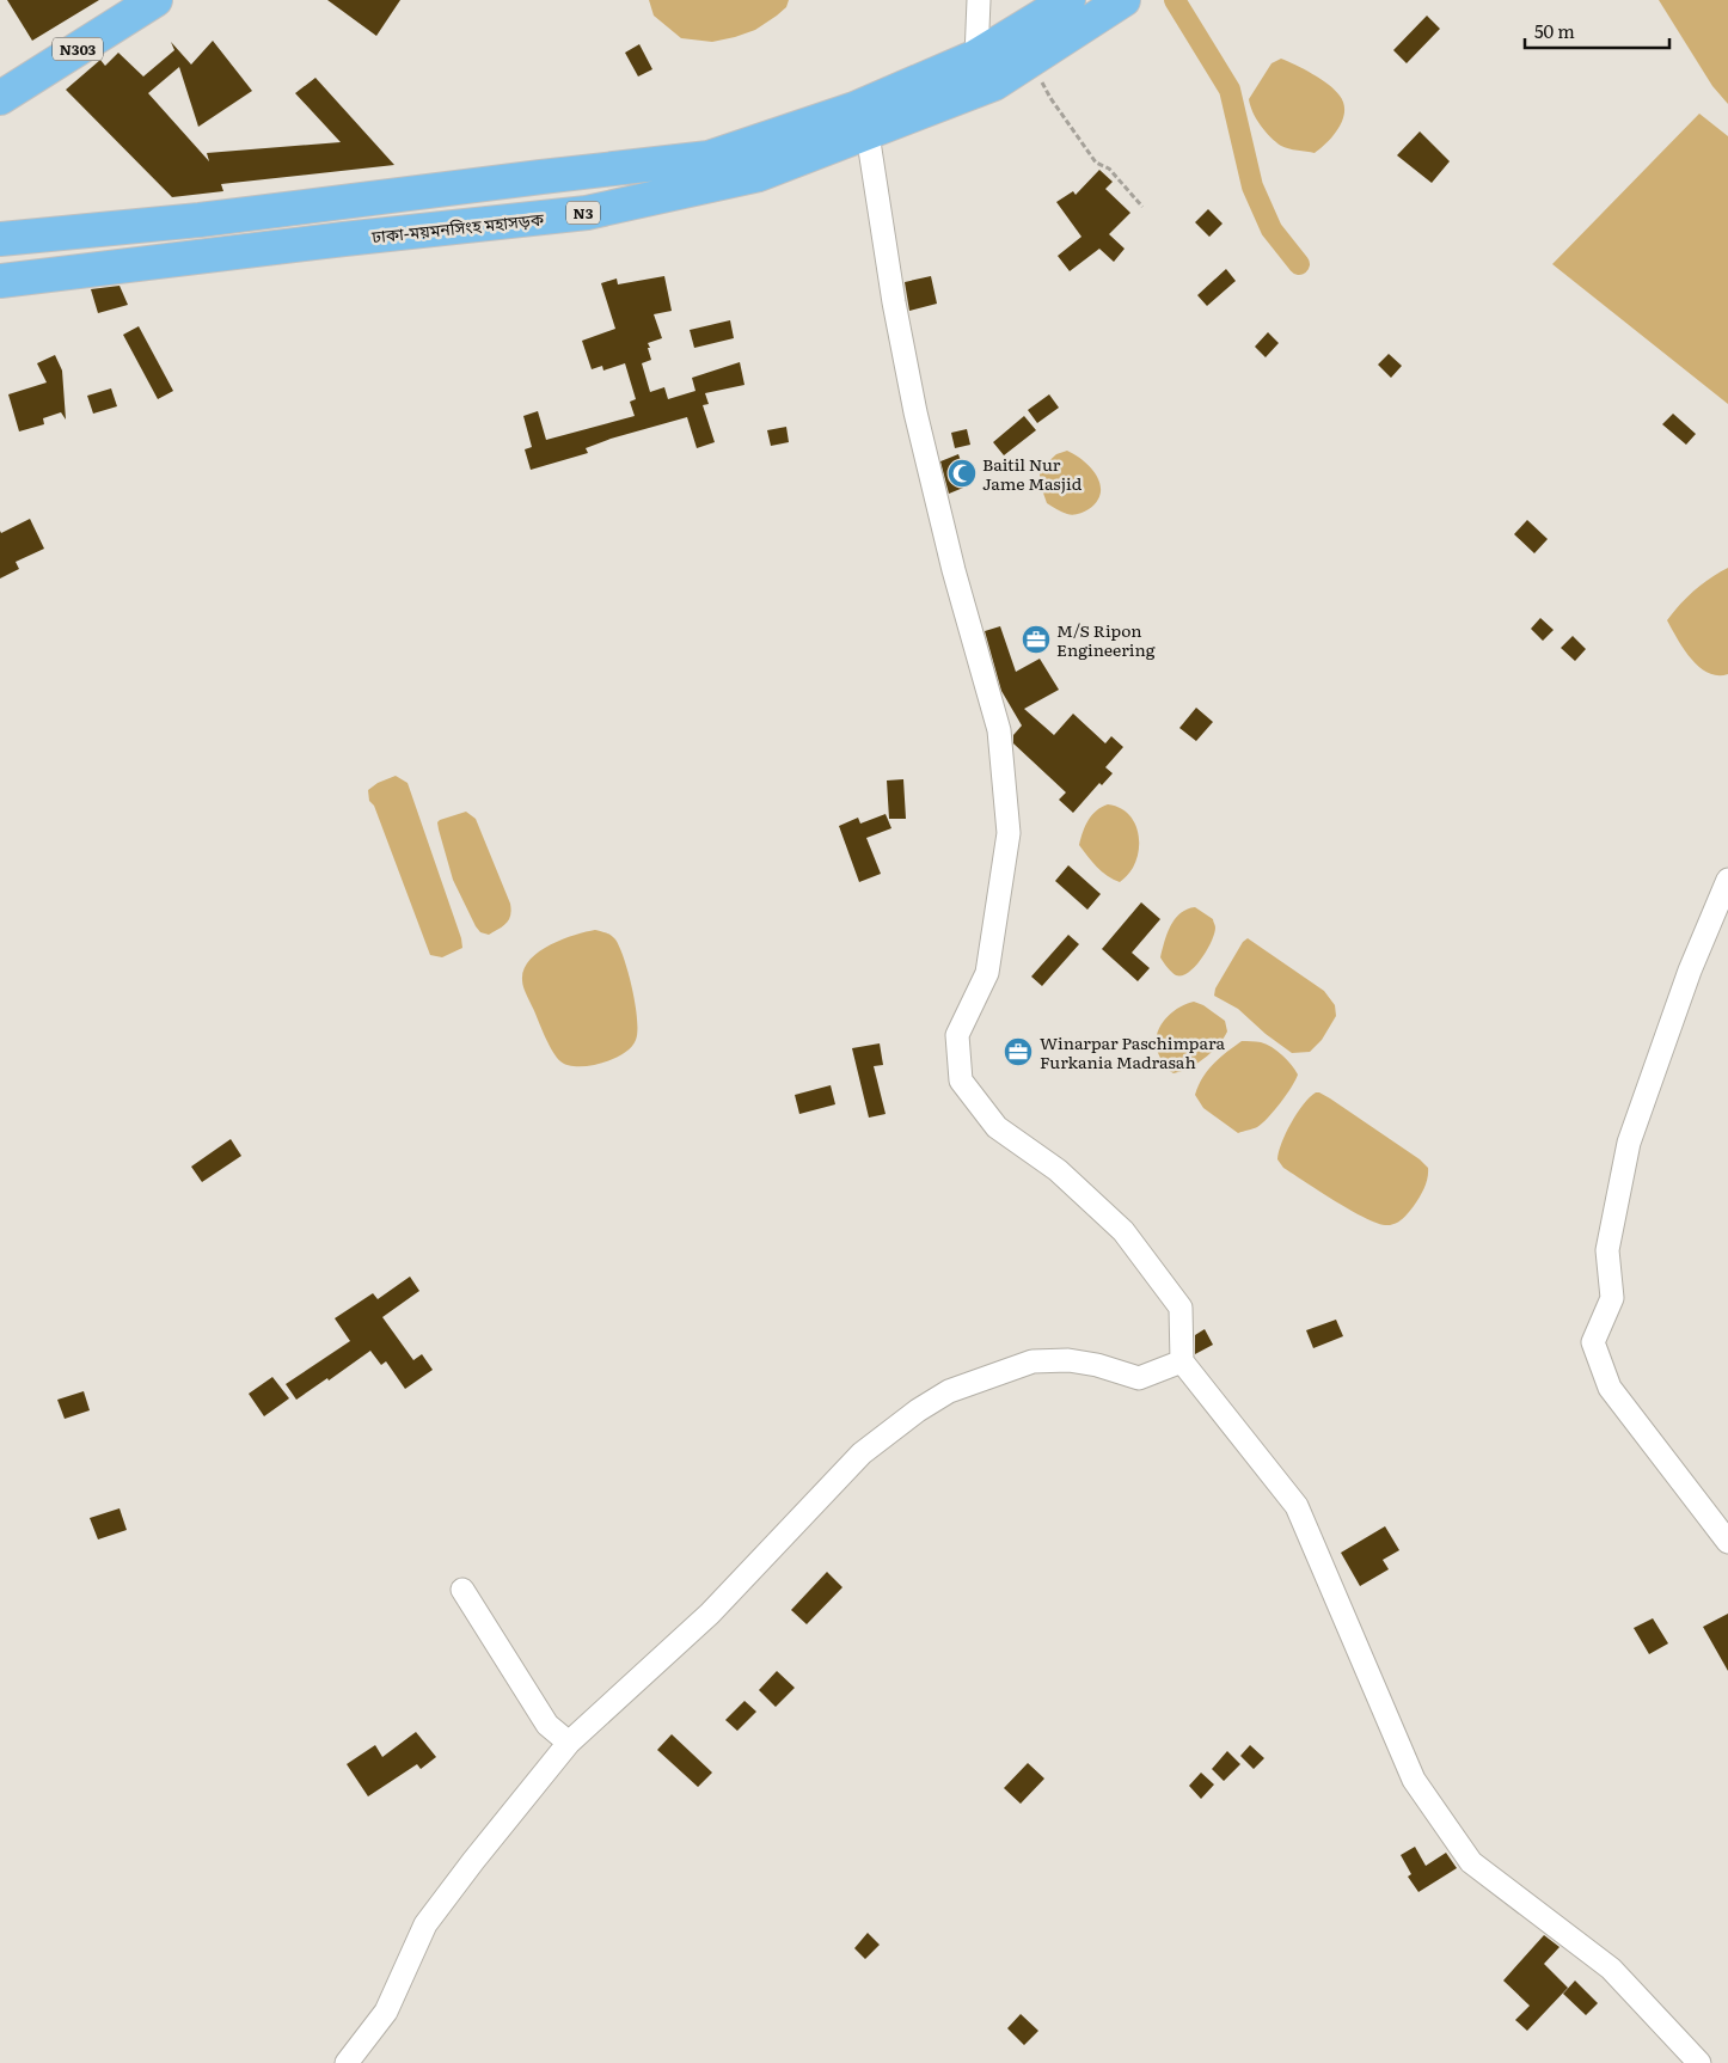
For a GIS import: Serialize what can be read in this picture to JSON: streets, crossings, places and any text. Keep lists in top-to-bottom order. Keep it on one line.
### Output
{"streets":{"highway":["N303","N3","ঢাকা-ময়মনসিংহ মহাসড়ক"]},"places":{"mosque":["Baitil Nur Jame Masjid"],"office":["M/S Ripon Engineering","Winarpar Paschimpara Furkania Madrasah"]},"scale_bar":"50 m"}
